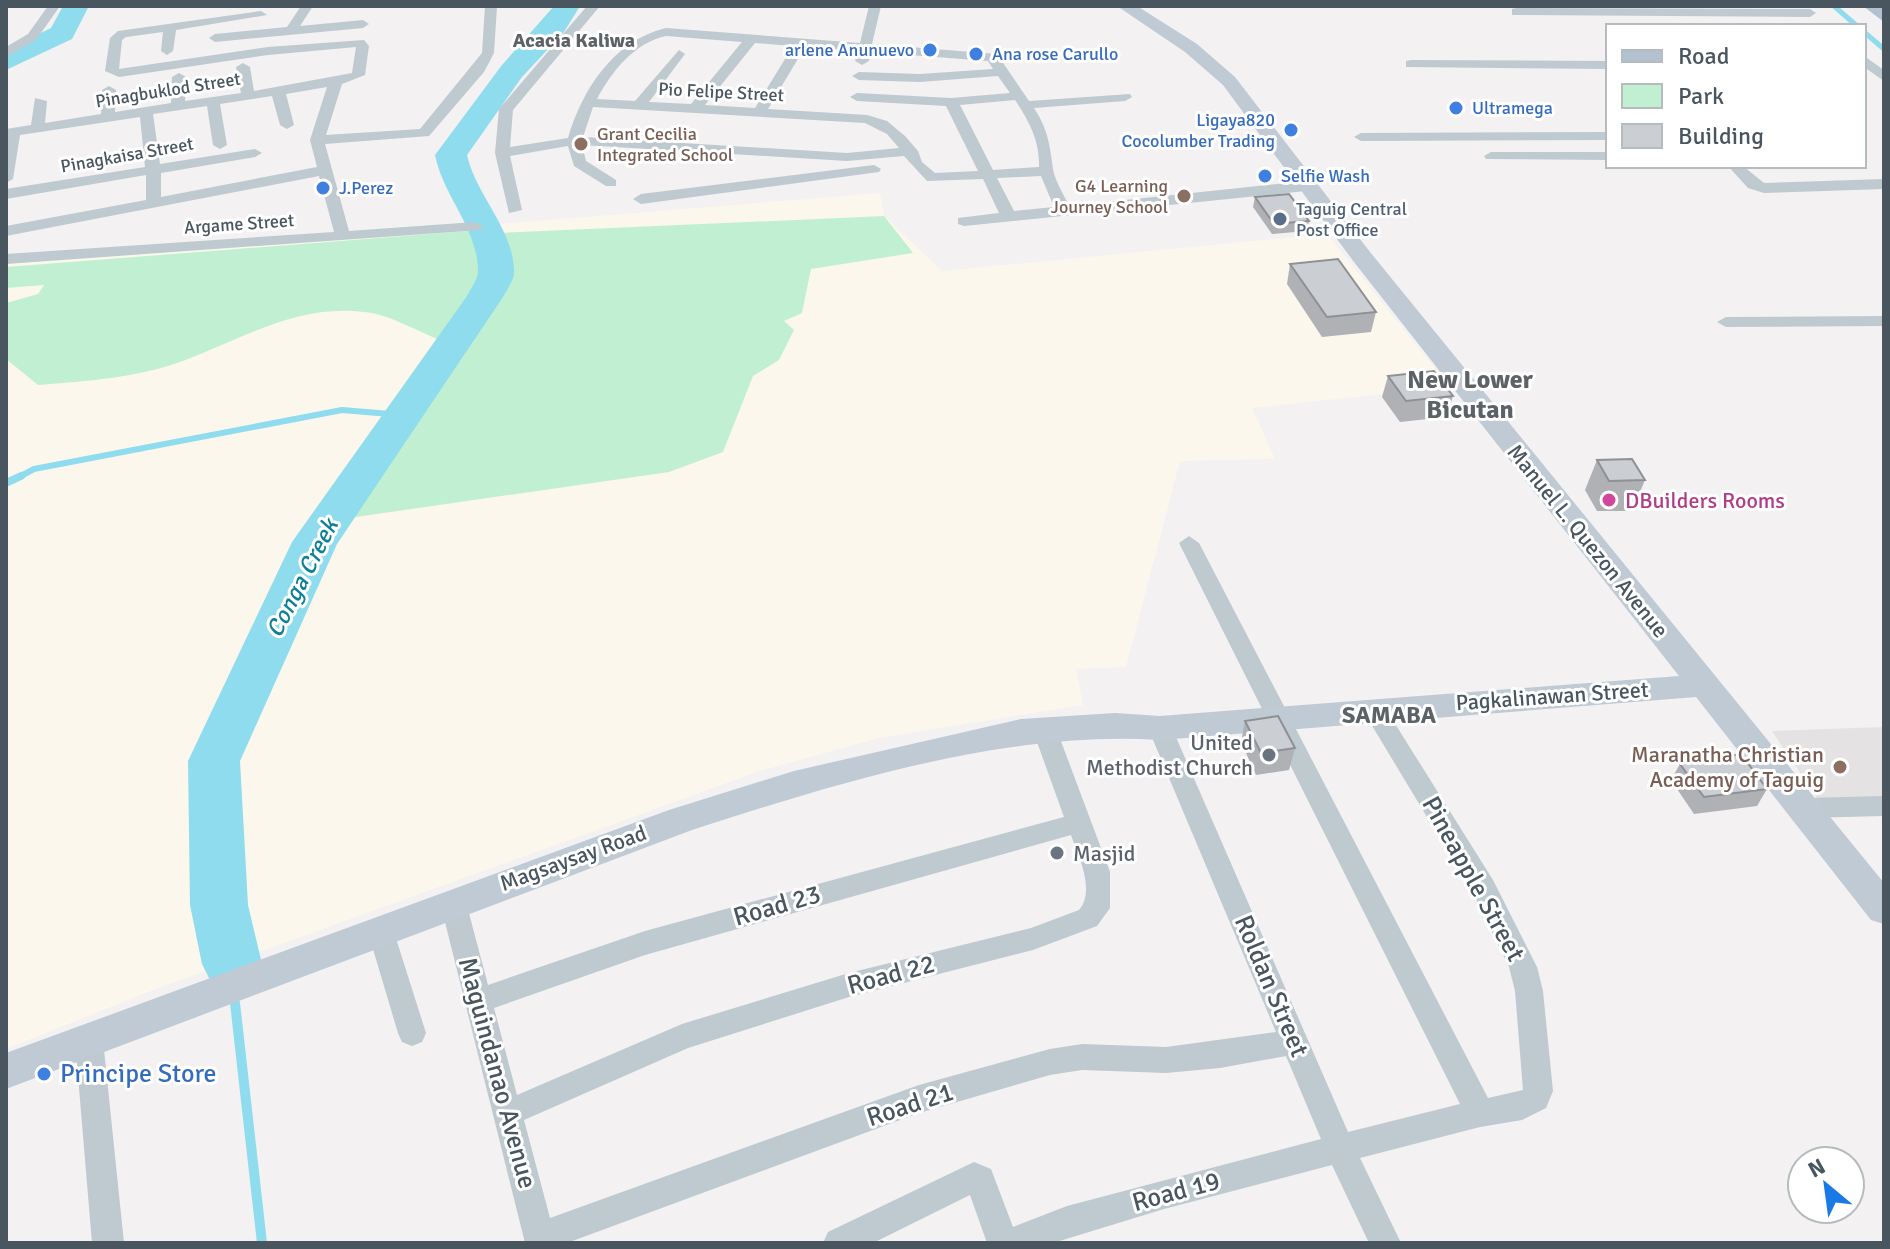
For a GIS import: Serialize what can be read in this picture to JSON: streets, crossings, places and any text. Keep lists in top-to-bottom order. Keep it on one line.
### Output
{"streets":{"main road":["Manuel L. Quezon Avenue","Pagkalinawan Street","Magsaysay Road"],"street":["Pinagbuklod Street","Pio Felipe Street","Pinagkaisa Street","Argame Street","Pineapple Street","Road 23","Road 22","Roldan Street","Maguindanao Avenue","Road 21","Road 19"]},"crossings":[["Manuel L. Quezon Avenue","Pagkalinawan Street"],["Pagkalinawan Street","Magsaysay Road"],["Pagkalinawan Street","Pineapple Street"],["Pagkalinawan Street","Roldan Street"],["Magsaysay Road","Road 22"],["Magsaysay Road","Roldan Street"],["Magsaysay Road","Maguindanao Avenue"],["Pineapple Street","Roldan Street"],["Pineapple Street","Road 19"],["Road 23","Road 22"],["Road 23","Maguindanao Avenue"],["Road 22","Maguindanao Avenue"],["Roldan Street","Road 21"],["Roldan Street","Road 19"],["Maguindanao Avenue","Road 21"]],"districts":["Acacia Kaliwa","New Lower Bicutan","SAMABA"],"water":["Conga Creek"],"places":["arlene Anunuevo","Ana rose Carullo","Ultramega","Ligaya820 Cocolumber Trading","Grant Cecilia Integrated School","Selfie Wash","J.Perez","G4 Learning Journey School","Taguig Central Post Office","DBuilders Rooms","United Methodist Church","Maranatha Christian Academy of Taguig","Masjid","Principe Store"],"legend":["Road","Park","Building"],"north":"top left"}
